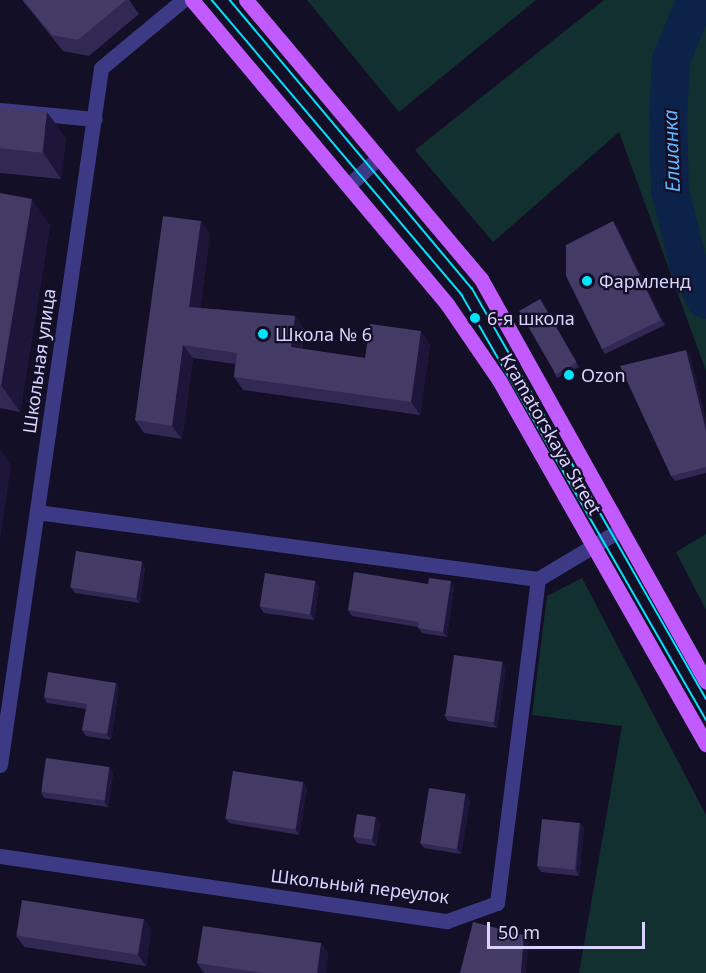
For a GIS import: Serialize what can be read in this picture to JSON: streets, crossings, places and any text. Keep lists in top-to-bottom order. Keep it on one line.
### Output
{"streets":{"main road":["Kramatorskaya Street"],"street":["Школьная улица","Школьный переулок"]},"water":["Елшанка"],"places":["Фармленд","6-я школа","Школа № 6","Ozon"],"scale_bar":"50 m"}
